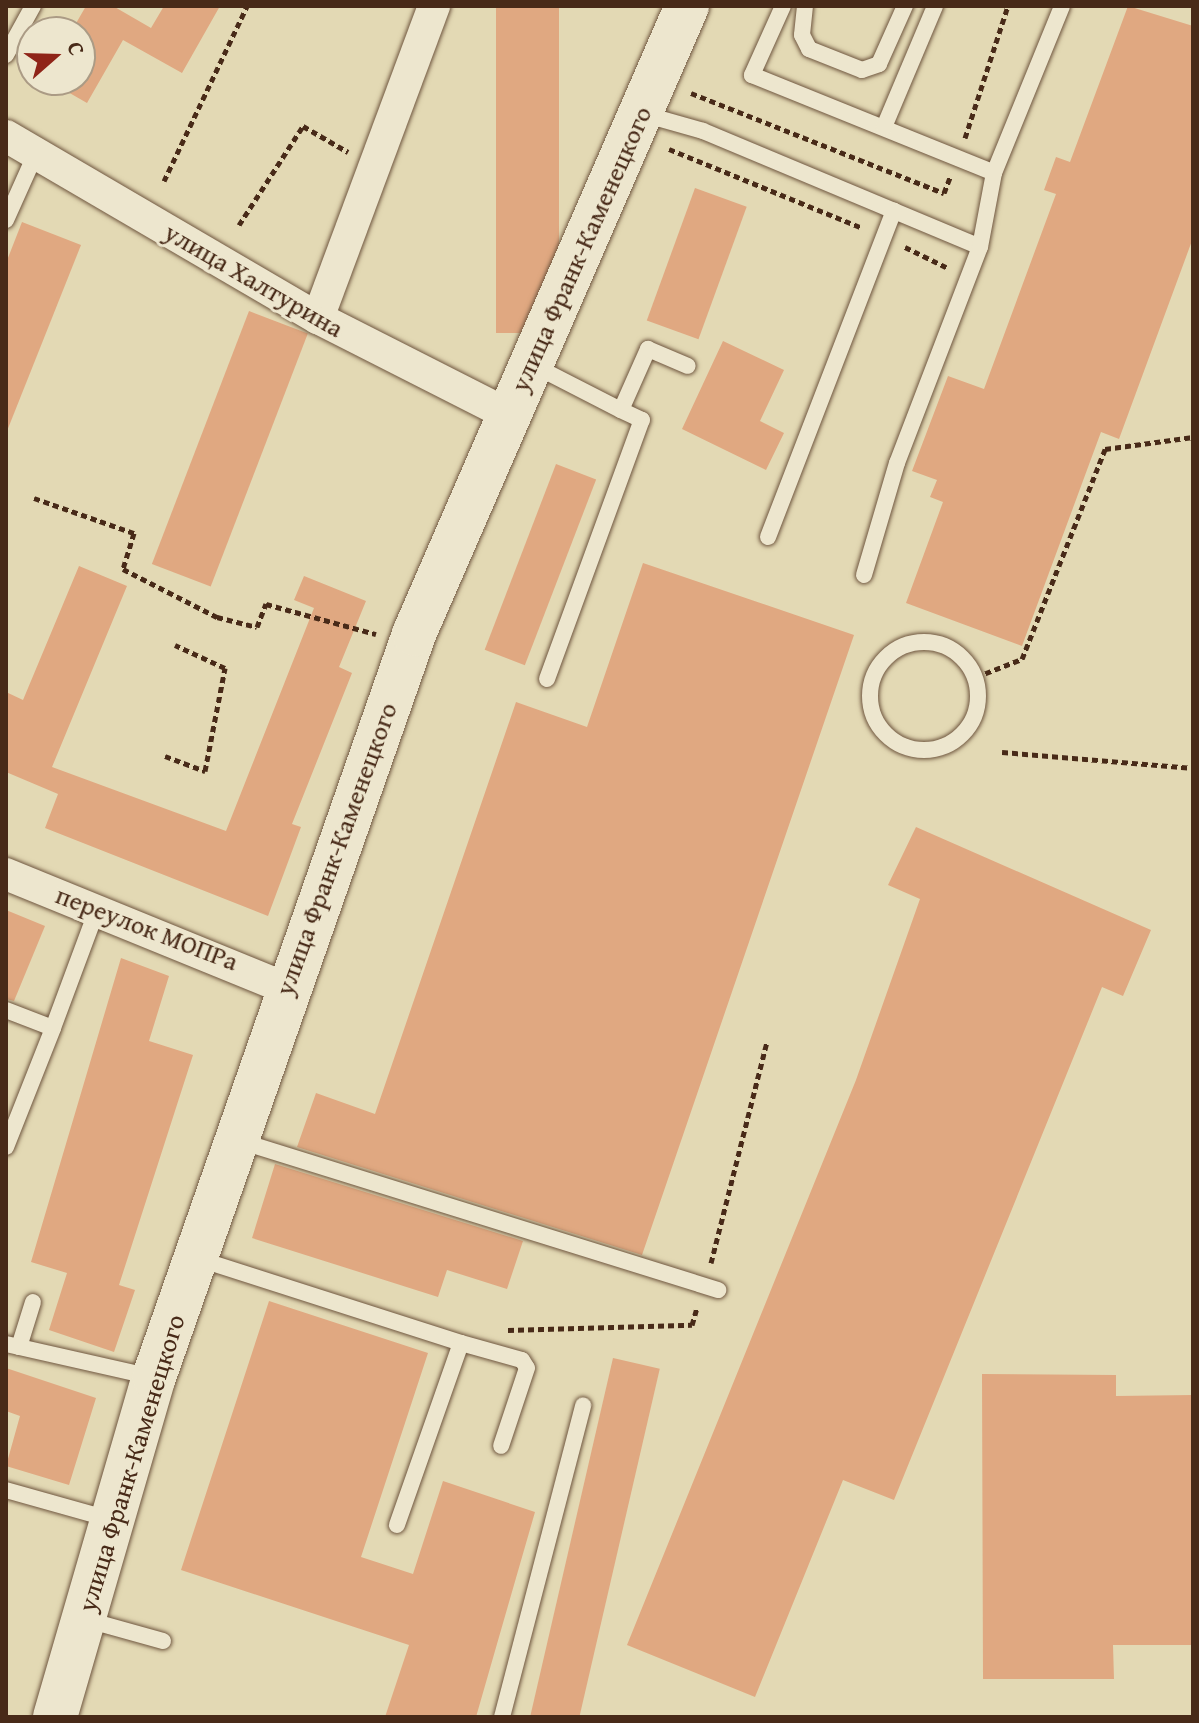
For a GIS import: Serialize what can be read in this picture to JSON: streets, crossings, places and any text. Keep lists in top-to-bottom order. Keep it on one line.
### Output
{"streets":{"main road":["улица Франк-Каменецкого"],"street":["улица Халтурина","переулок МОПРа"]},"crossings":[["улица Франк-Каменецкого","улица Халтурина"],["улица Франк-Каменецкого","переулок МОПРа"]],"north":"right"}
